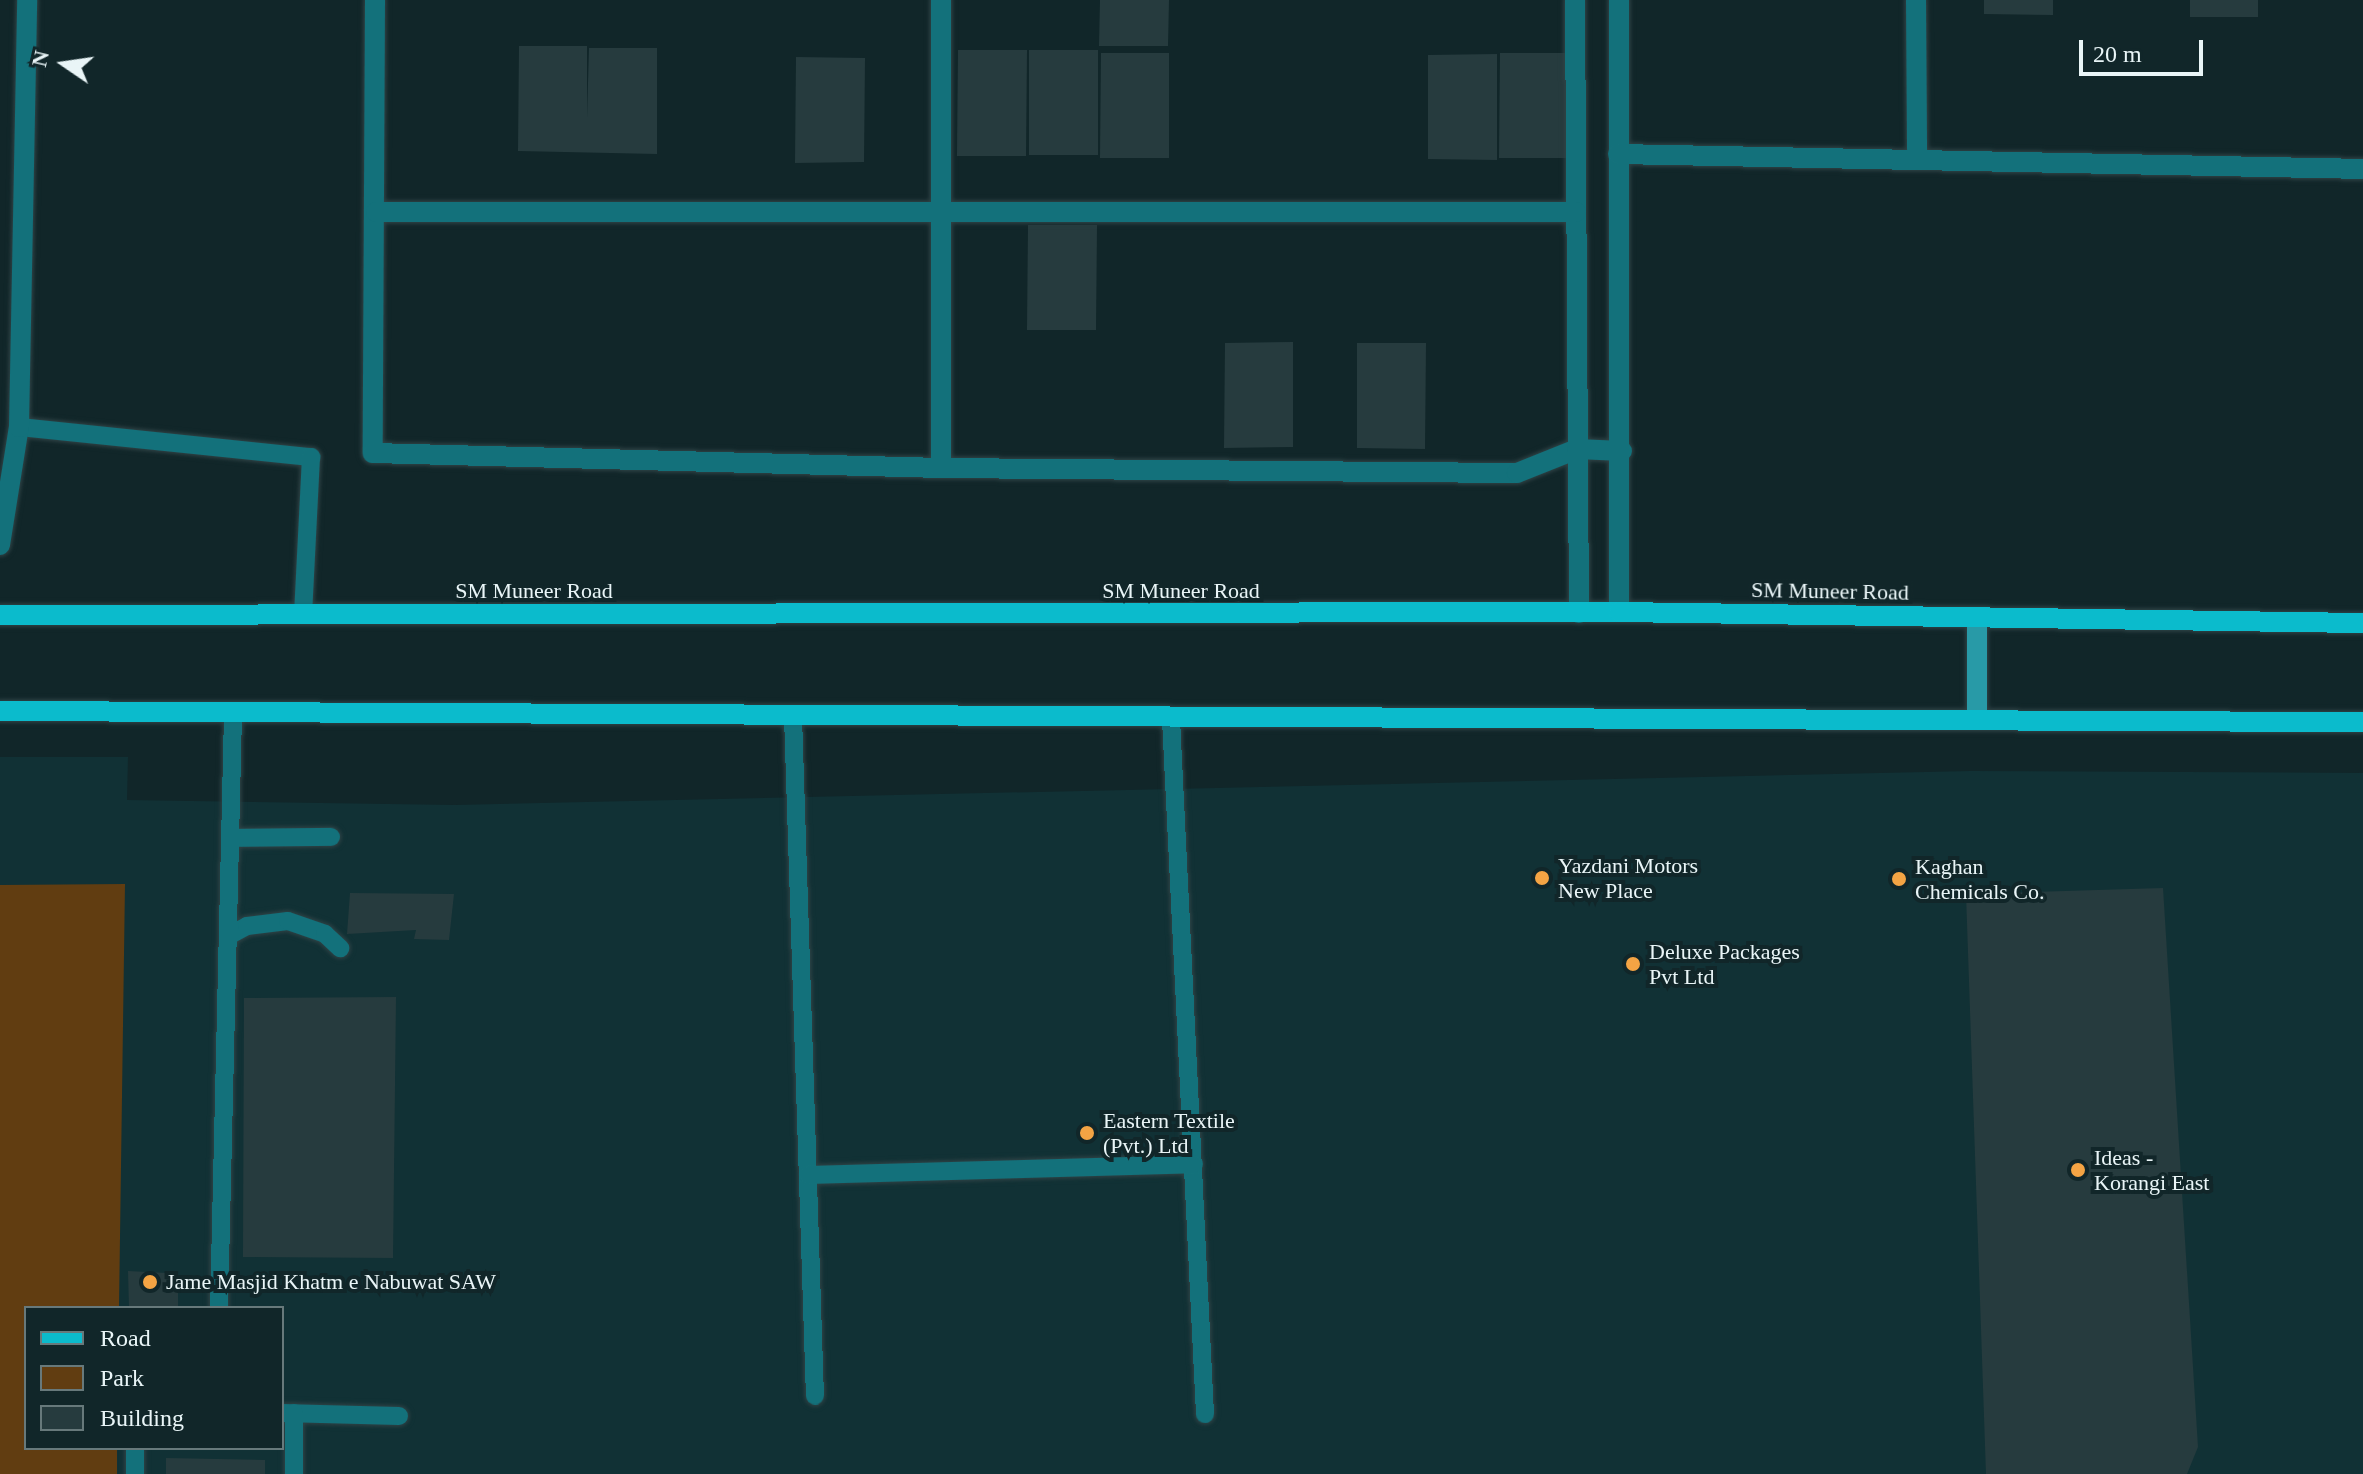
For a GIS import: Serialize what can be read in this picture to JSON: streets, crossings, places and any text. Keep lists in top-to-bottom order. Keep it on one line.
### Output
{"streets":{"main road":["SM Muneer Road"]},"places":["Yazdani Motors New Place","Kaghan Chemicals Co.","Deluxe Packages Pvt Ltd","Eastern Textile (Pvt.) Ltd","Ideas - Korangi East","Jame Masjid Khatm e Nabuwat SAW"],"legend":["Road","Park","Building"],"scale_bar":"20 m","north":"left"}
